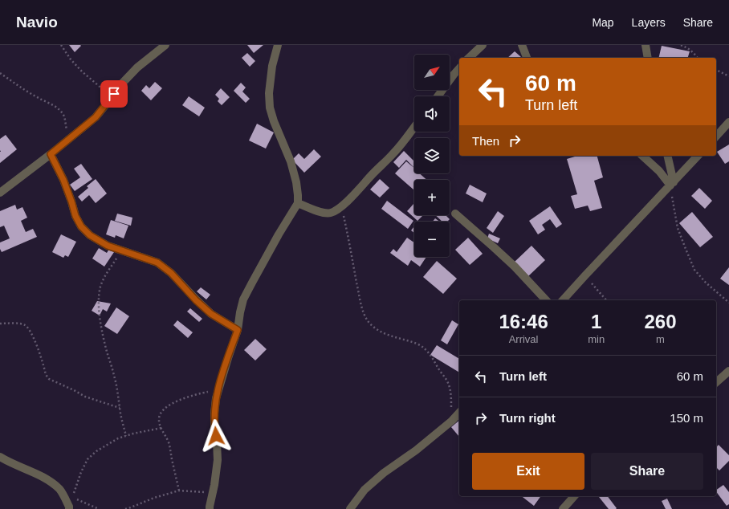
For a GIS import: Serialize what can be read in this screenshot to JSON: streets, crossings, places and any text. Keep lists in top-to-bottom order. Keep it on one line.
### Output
{"north":"top right","page":{"header":"Navio","nav":["Map","Layers","Share"],"map_buttons":["+","−"],"turn":["60 m","Turn left"],"then":"Then","eta":["16:46","Arrival","1","min","260","m"],"list":[{"name":"Turn left","value":"60 m"},{"name":"Turn right","value":"150 m"}],"buttons":["Exit","Share"]}}
